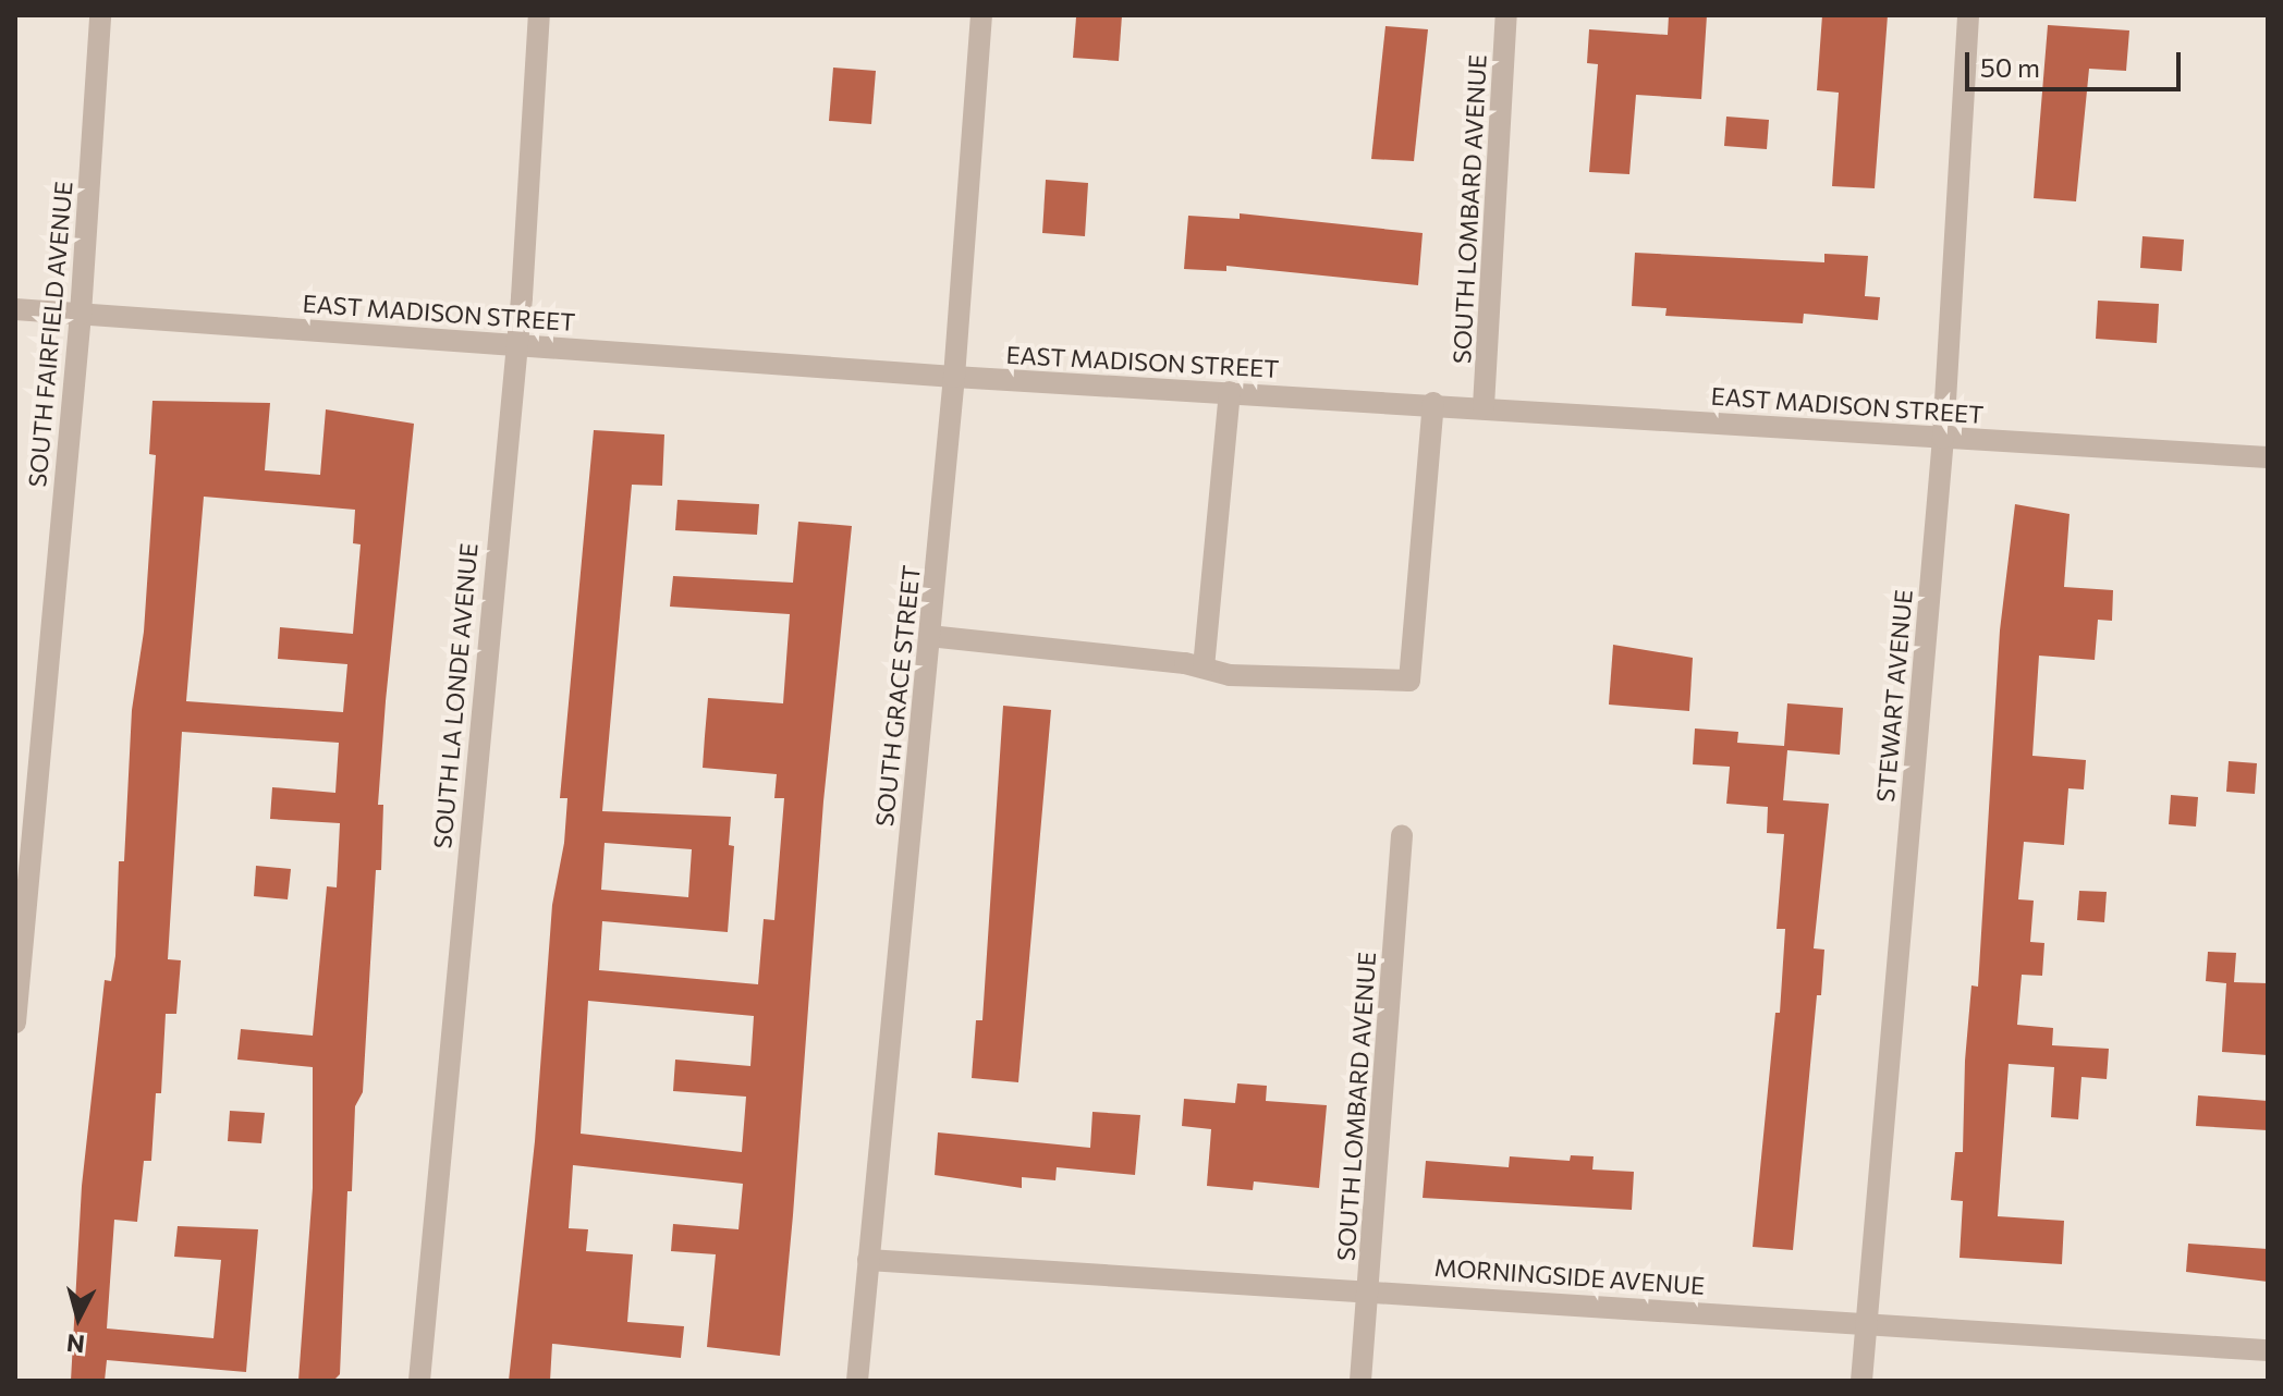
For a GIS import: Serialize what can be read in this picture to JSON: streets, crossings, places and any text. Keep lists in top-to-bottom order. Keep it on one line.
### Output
{"streets":{"street":["SOUTH LOMBARD AVENUE","EAST MADISON STREET","SOUTH FAIRFIELD AVENUE","SOUTH LA LONDE AVENUE","SOUTH GRACE STREET","STEWART AVENUE","MORNINGSIDE AVENUE"]},"crossings":[["SOUTH LOMBARD AVENUE","EAST MADISON STREET"],["SOUTH LOMBARD AVENUE","MORNINGSIDE AVENUE"],["EAST MADISON STREET","SOUTH FAIRFIELD AVENUE"],["EAST MADISON STREET","SOUTH LA LONDE AVENUE"],["EAST MADISON STREET","SOUTH GRACE STREET"],["EAST MADISON STREET","STEWART AVENUE"],["SOUTH GRACE STREET","MORNINGSIDE AVENUE"],["STEWART AVENUE","MORNINGSIDE AVENUE"]],"scale_bar":"50 m","north":"bottom"}
